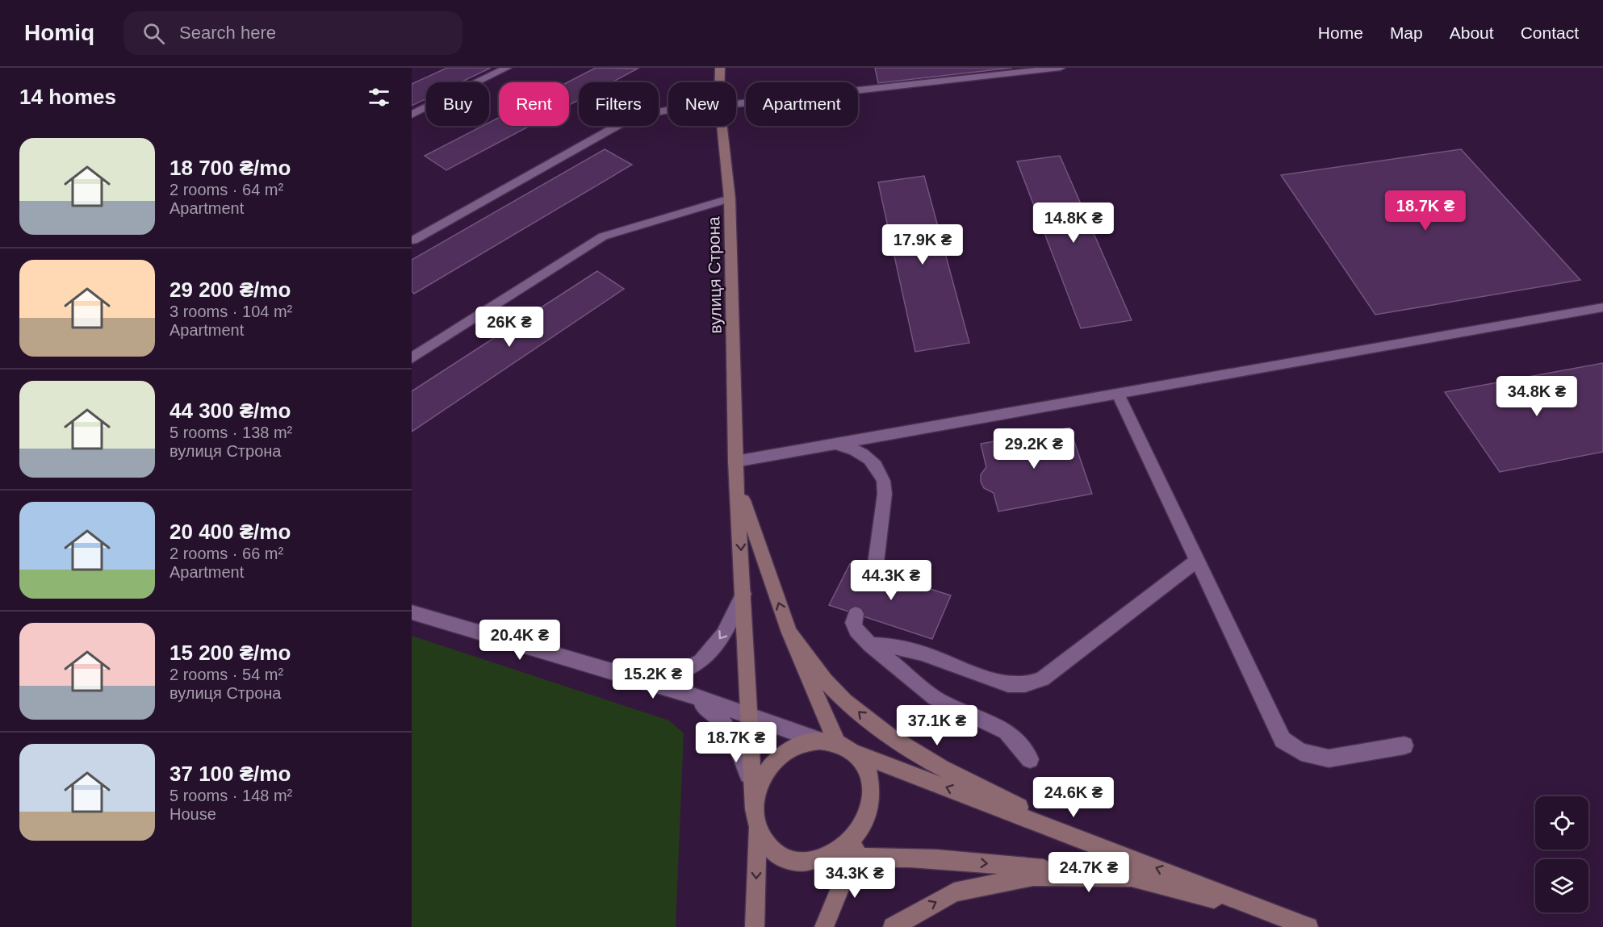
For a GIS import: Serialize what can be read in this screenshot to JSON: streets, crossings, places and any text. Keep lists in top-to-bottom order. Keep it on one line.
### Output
{"streets":{"street":["вулиця Строна"]},"page":{"header":"Homiq","search":"Search here","nav":["Home","Map","About","Contact"],"heading":"14 homes","chip":["Buy","Rent","Filters","New","Apartment"],"list":[{"name":"18 700 ₴/mo","note":"2 rooms · 64 m² · Apartment"},{"name":"29 200 ₴/mo","note":"3 rooms · 104 m² · Apartment"},{"name":"44 300 ₴/mo","note":"5 rooms · 138 m² · вулиця Строна"},{"name":"20 400 ₴/mo","note":"2 rooms · 66 m² · Apartment"},{"name":"15 200 ₴/mo","note":"2 rooms · 54 m² · вулиця Строна"},{"name":"37 100 ₴/mo","note":"5 rooms · 148 m² · House"}],"price":["18.7K ₴","14.8K ₴","17.9K ₴","26K ₴","34.8K ₴","29.2K ₴","44.3K ₴","20.4K ₴","15.2K ₴","37.1K ₴","18.7K ₴","24.6K ₴","24.7K ₴","34.3K ₴"]}}
